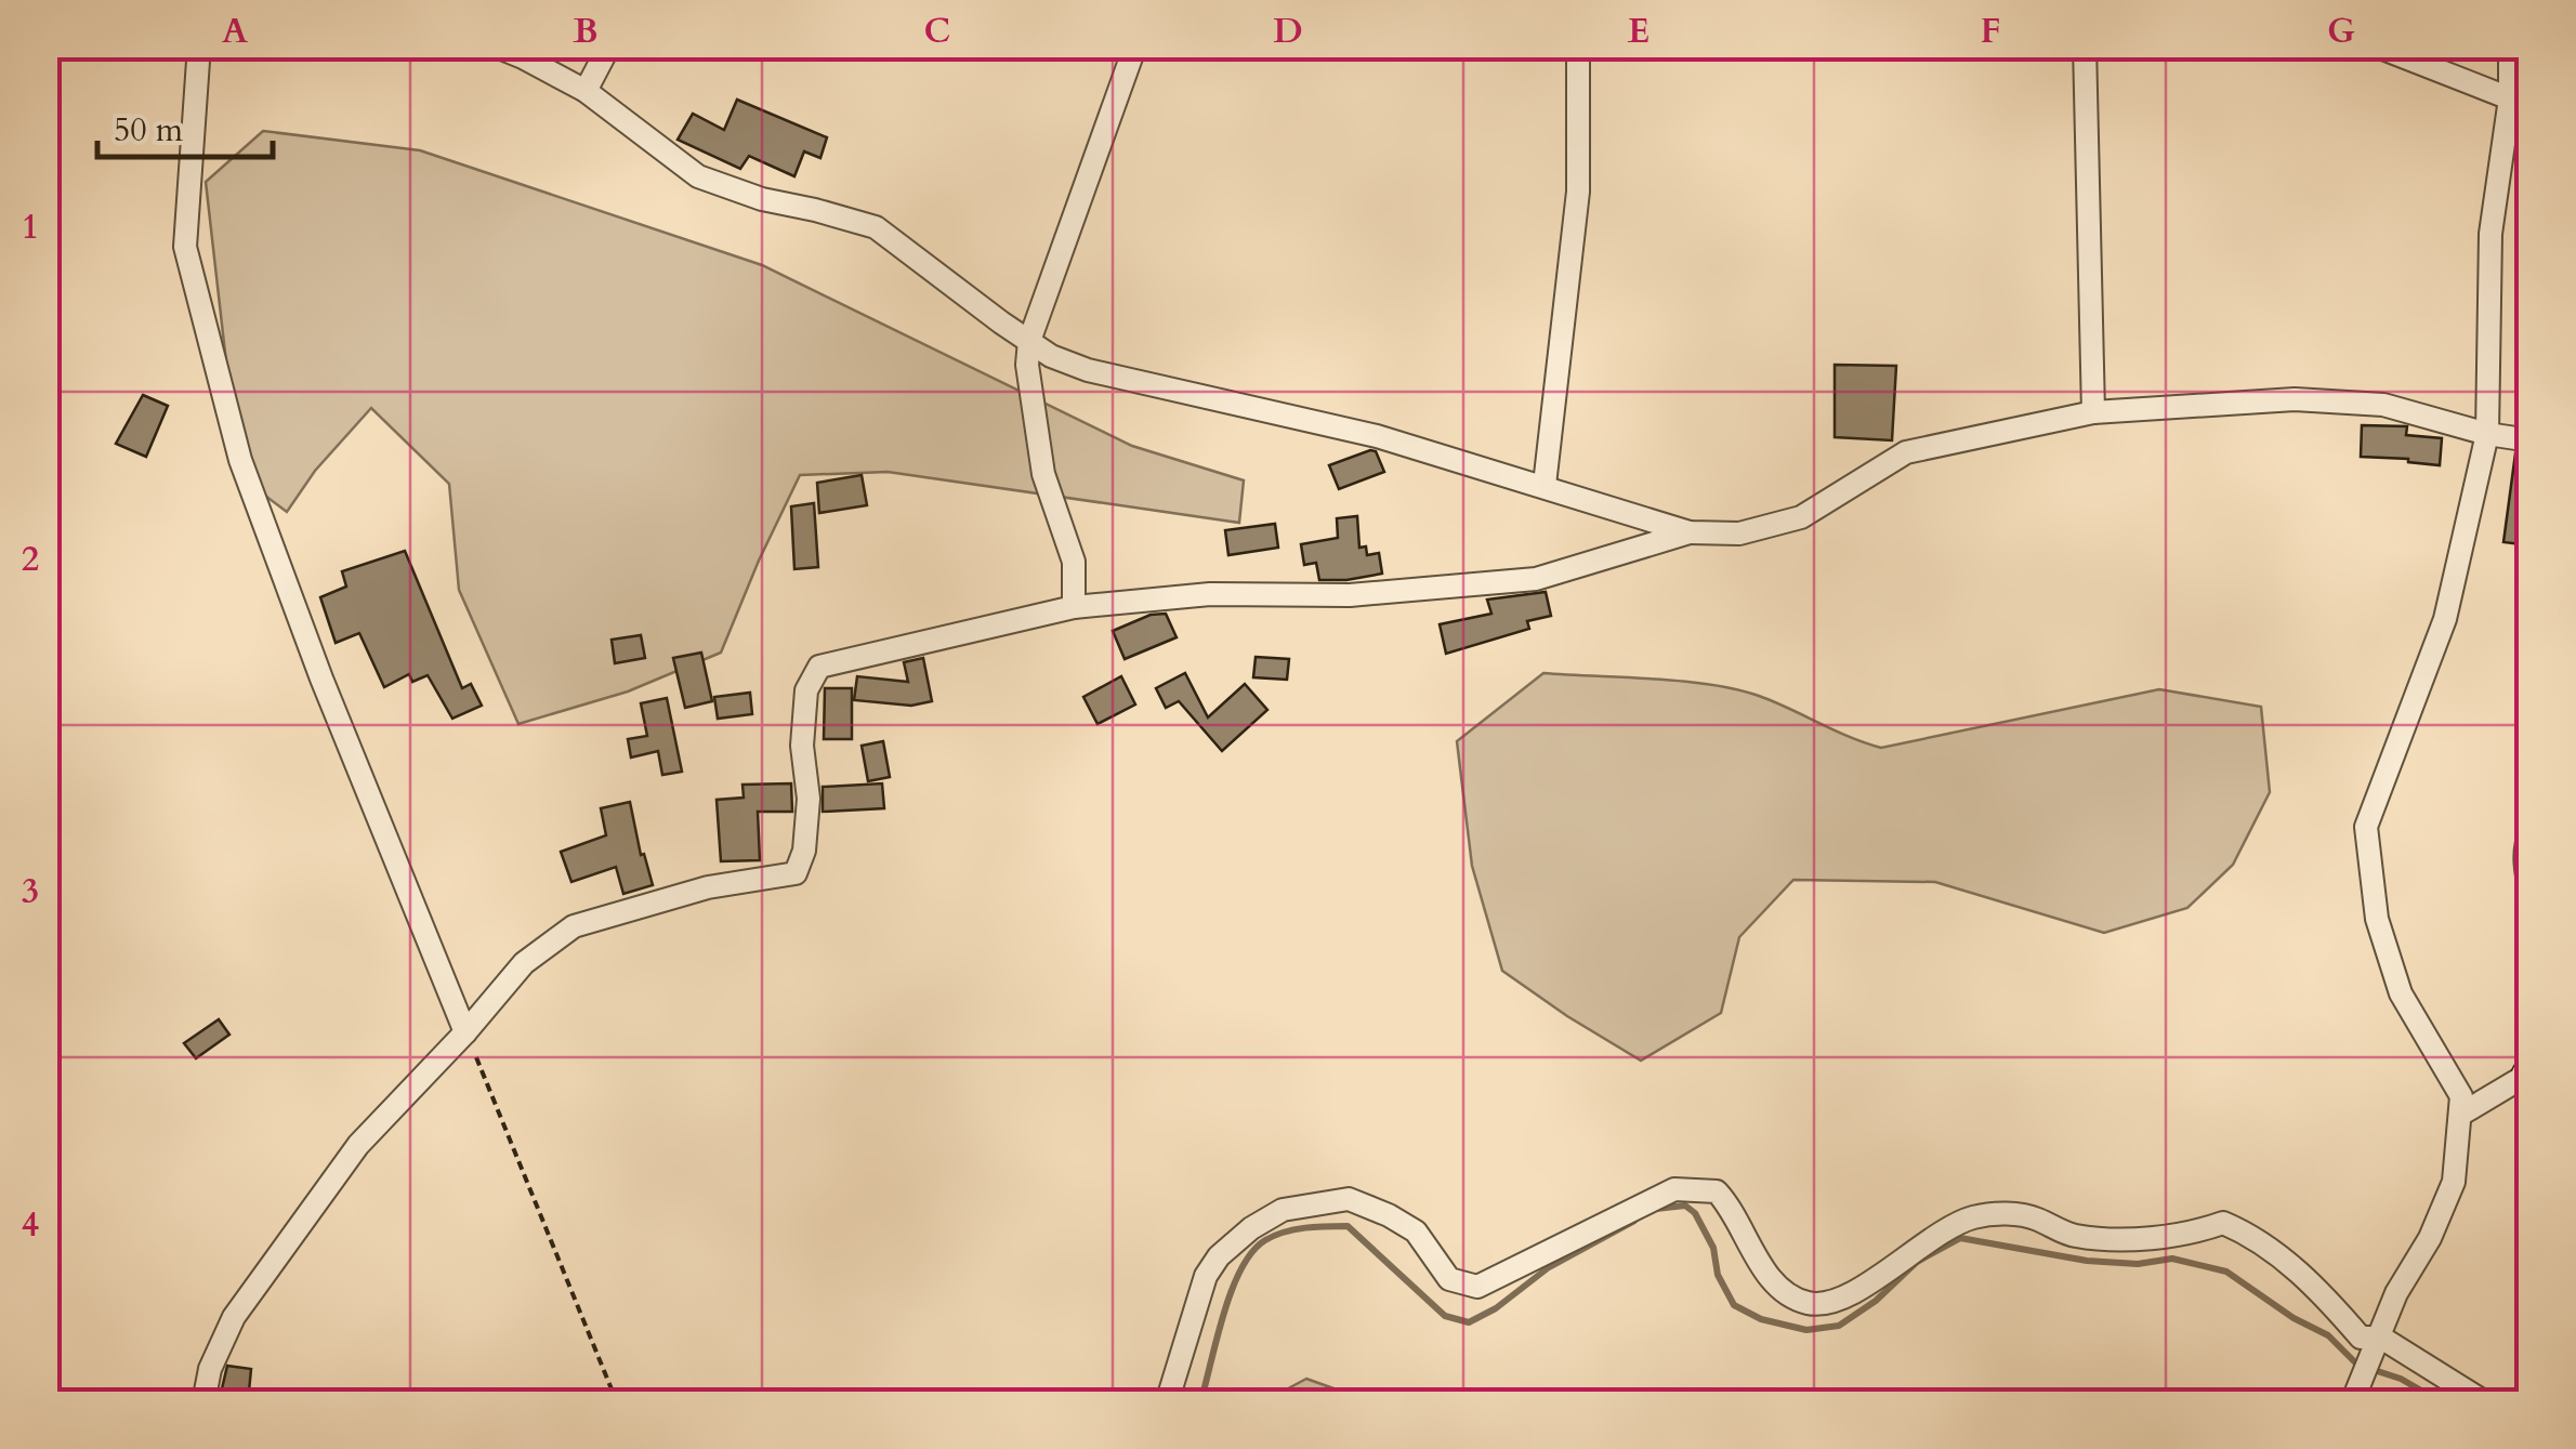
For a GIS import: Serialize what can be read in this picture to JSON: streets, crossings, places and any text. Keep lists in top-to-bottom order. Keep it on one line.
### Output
{"scale_bar":"50 m","grid":{"columns":["A","B","C","D","E","F","G"],"rows":["1","2","3","4"]}}
